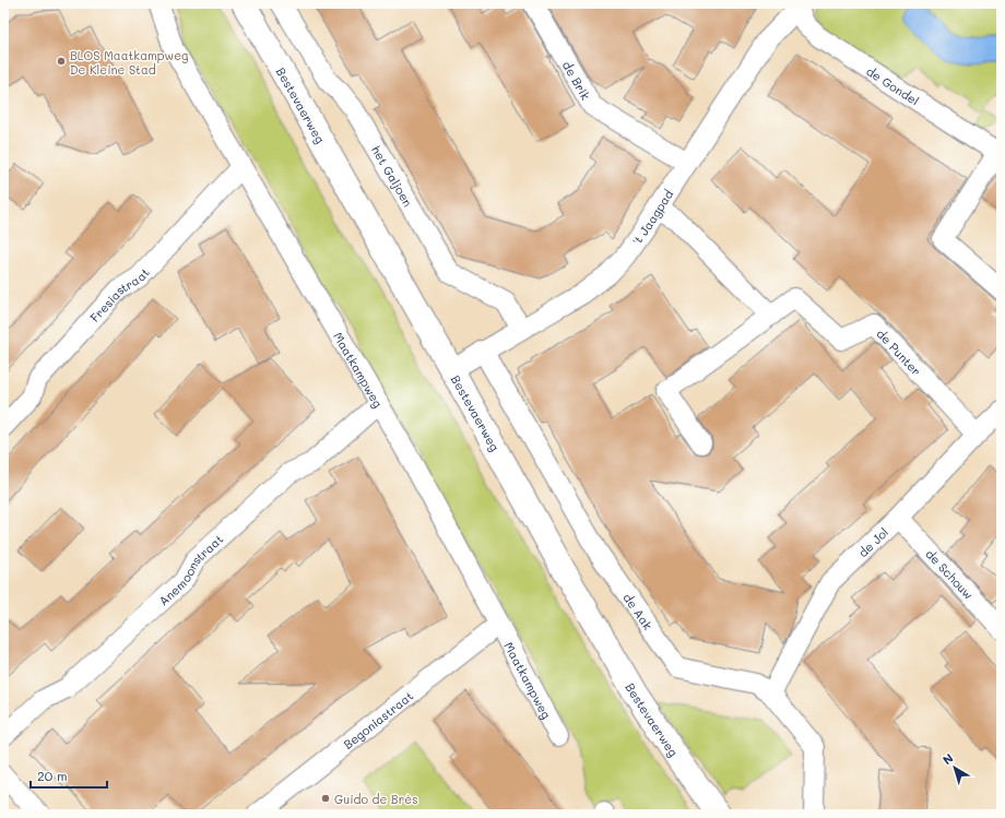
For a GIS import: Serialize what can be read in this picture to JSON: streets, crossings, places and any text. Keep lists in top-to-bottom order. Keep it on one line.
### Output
{"streets":{"street":["de Brik","de Gondel","Bestevaerweg","het Galjoen","'t Jaagpad","Fresiastraat","de Punter","Maatkampweg","de Jol","Anemoonstraat","de Schouw","de Aak","Begoniastraat"]},"crossings":[["de Brik","'t Jaagpad"],["de Gondel","'t Jaagpad"],["Bestevaerweg","'t Jaagpad"],["het Galjoen","'t Jaagpad"],["'t Jaagpad","de Aak"],["Fresiastraat","Maatkampweg"],["de Punter","de Jol"],["Maatkampweg","Anemoonstraat"],["Maatkampweg","Begoniastraat"],["de Jol","de Schouw"],["de Jol","de Aak"]],"places":["BLOS Maatkampweg De Kleine Stad","Guido de Brès"],"scale_bar":"20 m","north":"top left"}
